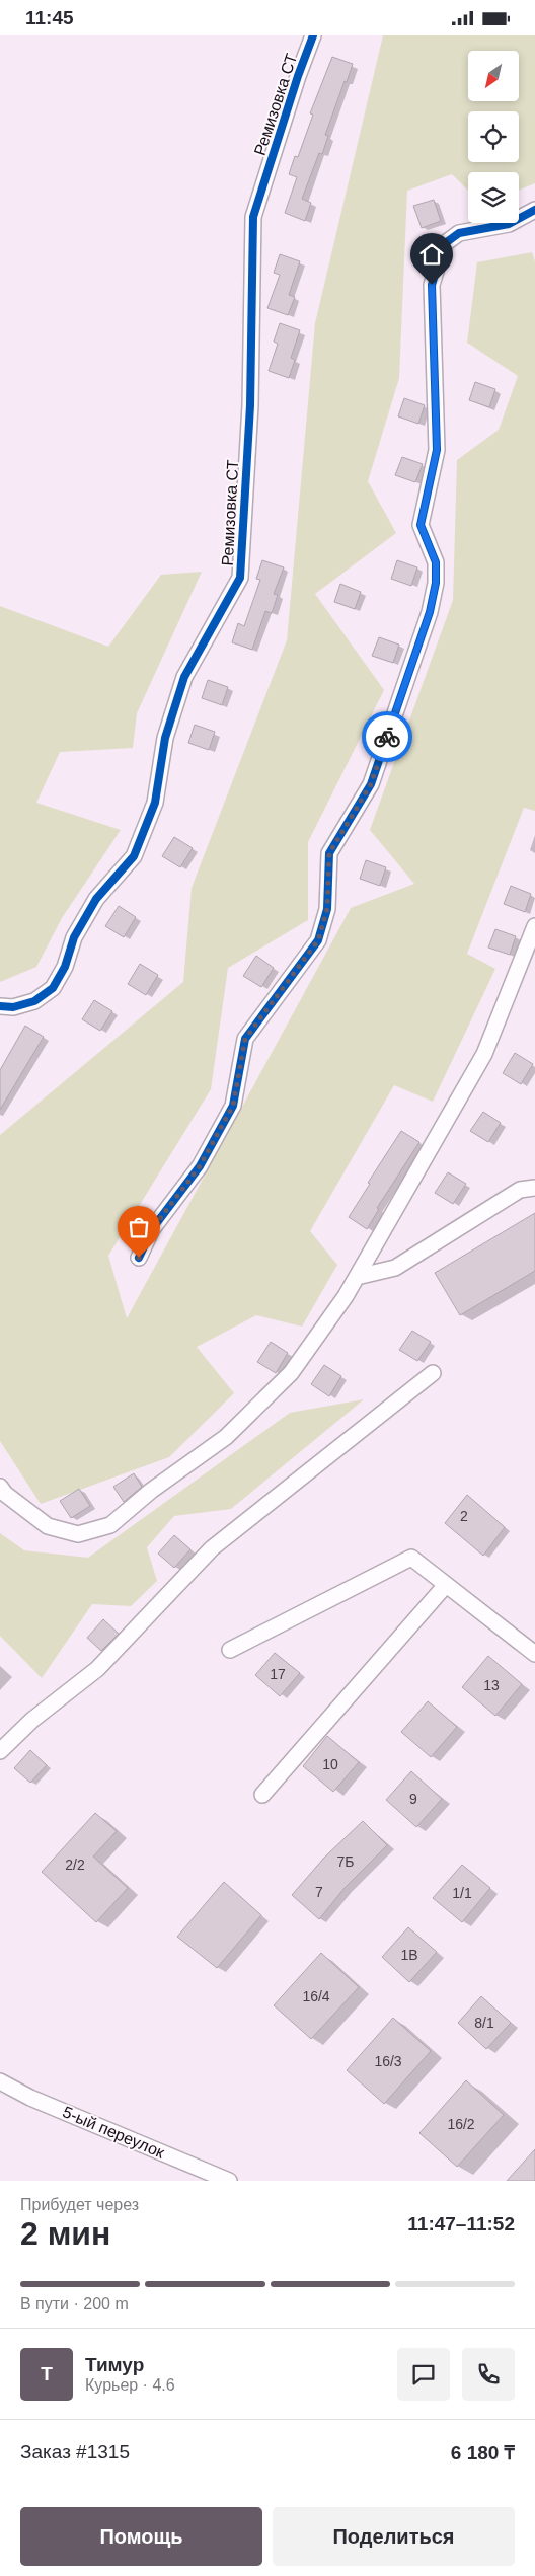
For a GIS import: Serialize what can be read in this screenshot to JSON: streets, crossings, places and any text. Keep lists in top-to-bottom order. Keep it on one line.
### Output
{"streets":{"street":["Ремизовка СТ","5-ый переулок"]},"house_numbers":["2","17","13","10","9","7Б","2/2","7","1/1","1В","16/4","8/1","16/3","16/2"],"north":"bottom left","page":{"status":"11:45","heading":["2 мин","Прибудет через","11:47–11:52"],"panel":["Тимур","Курьер · 4.6","Заказ #1315","6 180 ₸"],"bar":"В пути · 200 m","round":"Т","buttons":["Помощь","Поделиться"]}}
